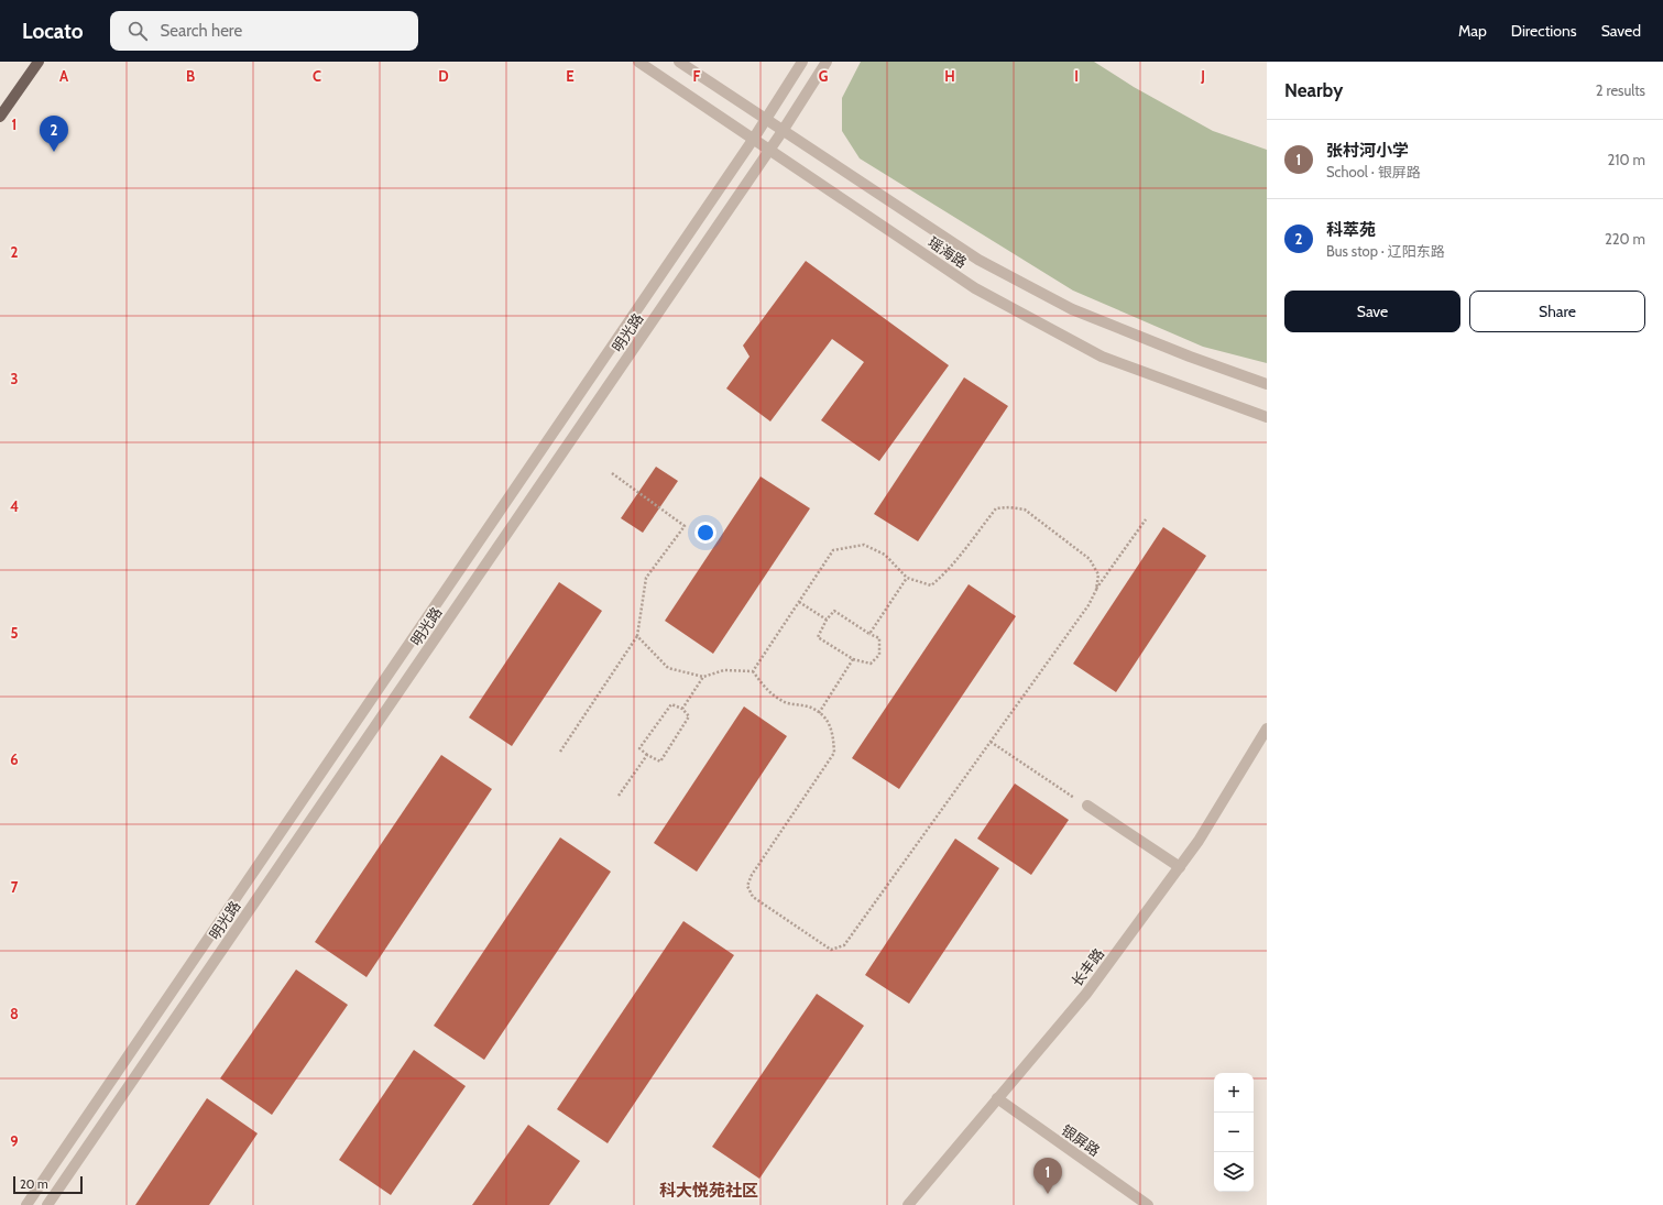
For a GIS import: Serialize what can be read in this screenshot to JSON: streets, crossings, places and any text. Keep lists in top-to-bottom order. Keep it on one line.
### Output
{"streets":{"street":["瑶海路","明光路","长丰路","银屏路"]},"crossings":[["瑶海路","明光路"],["长丰路","银屏路"]],"districts":["科大悦苑社区"],"scale_bar":"20 m","page":{"header":"Locato","search":"Search here","nav":["Map","Directions","Saved"],"heading":["Nearby","2 results"],"pins":["2","1"],"list":[{"mark":"1","name":"张村河小学","note":"School · 银屏路","value":"210 m"},{"mark":"2","name":"科萃苑","note":"Bus stop · 辽阳东路","value":"220 m"}],"buttons":["Save","Share"],"map_buttons":["+","−"],"scale":"20 m"},"grid":{"columns":["A","B","C","D","E","F","G","H","I","J"],"rows":["1","2","3","4","5","6","7","8","9"]}}
